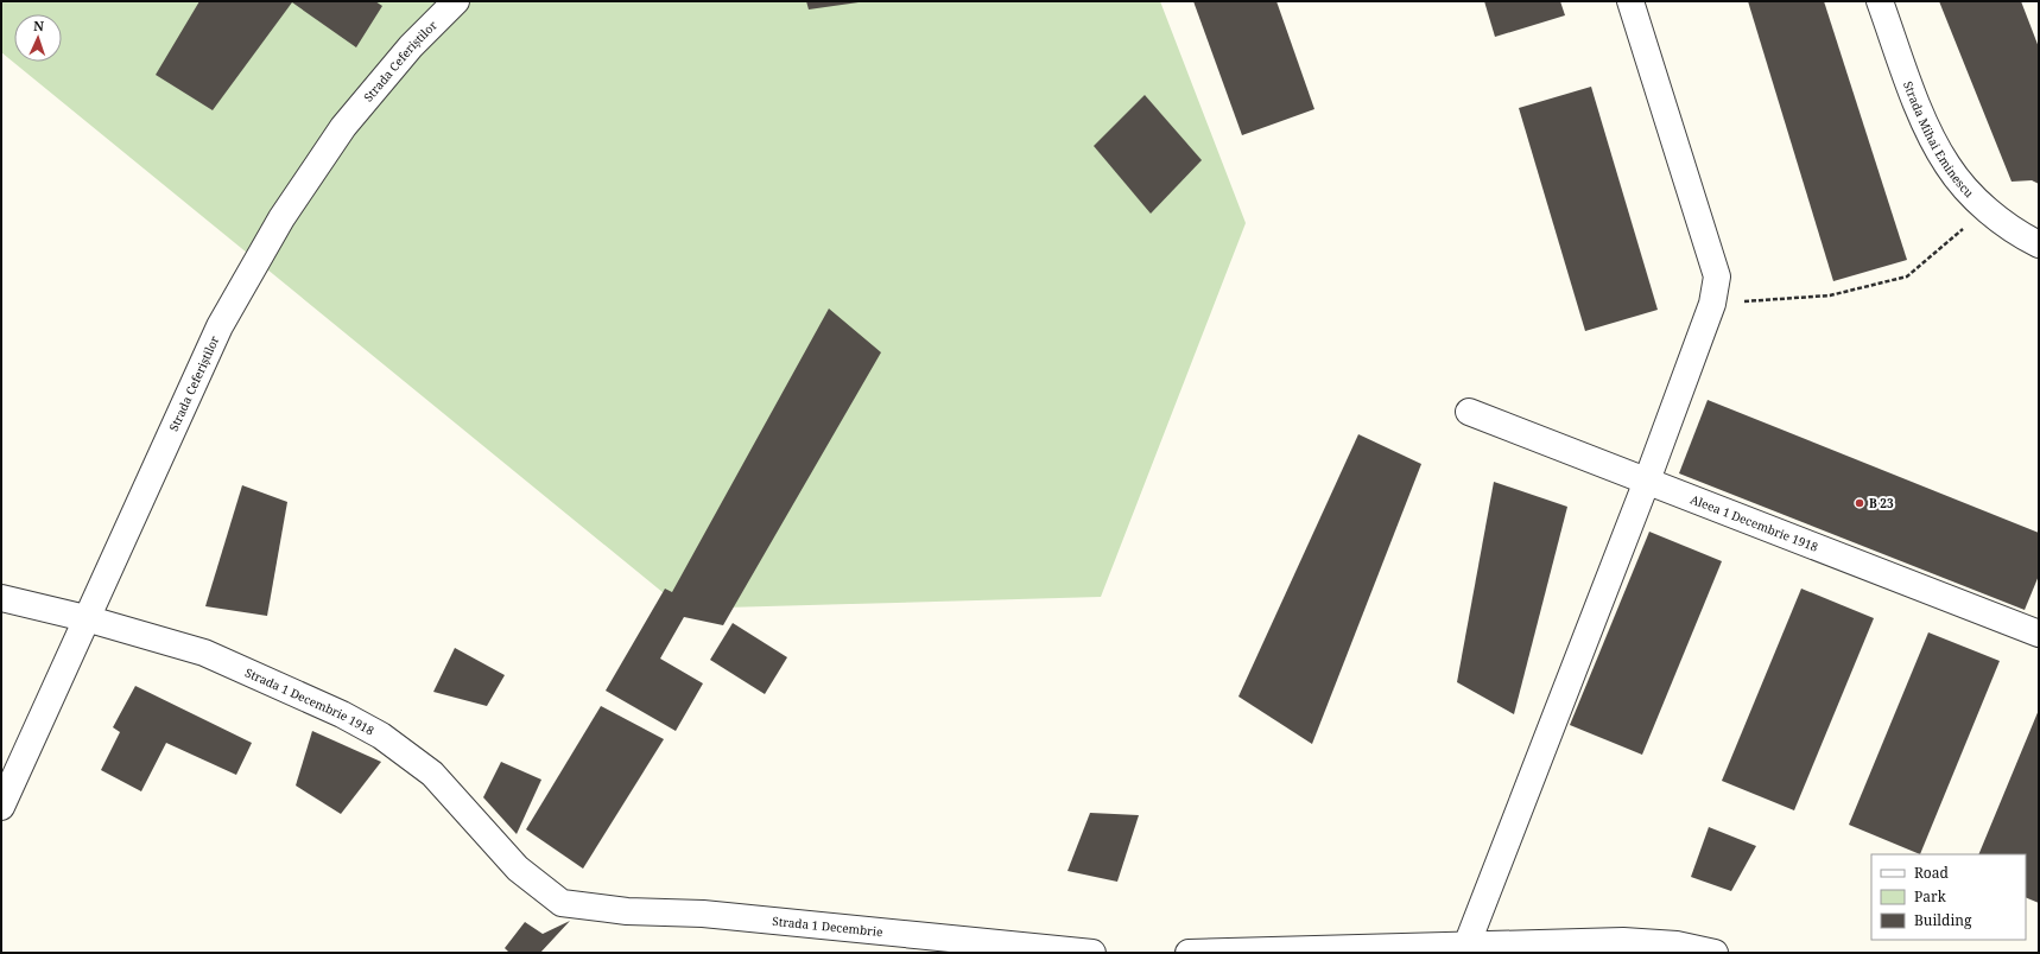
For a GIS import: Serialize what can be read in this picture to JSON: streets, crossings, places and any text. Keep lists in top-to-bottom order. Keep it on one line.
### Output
{"streets":{"street":["Strada Ceferiștilor","Strada Mihai Eminescu","Aleea 1 Decembrie 1918","Strada 1 Decembrie 1918","Strada 1 Decembrie"]},"crossings":[["Strada Ceferiștilor","Strada 1 Decembrie 1918"],["Strada 1 Decembrie 1918","Strada 1 Decembrie"]],"places":["B 23"],"legend":["Road","Park","Building"],"north":"top"}
